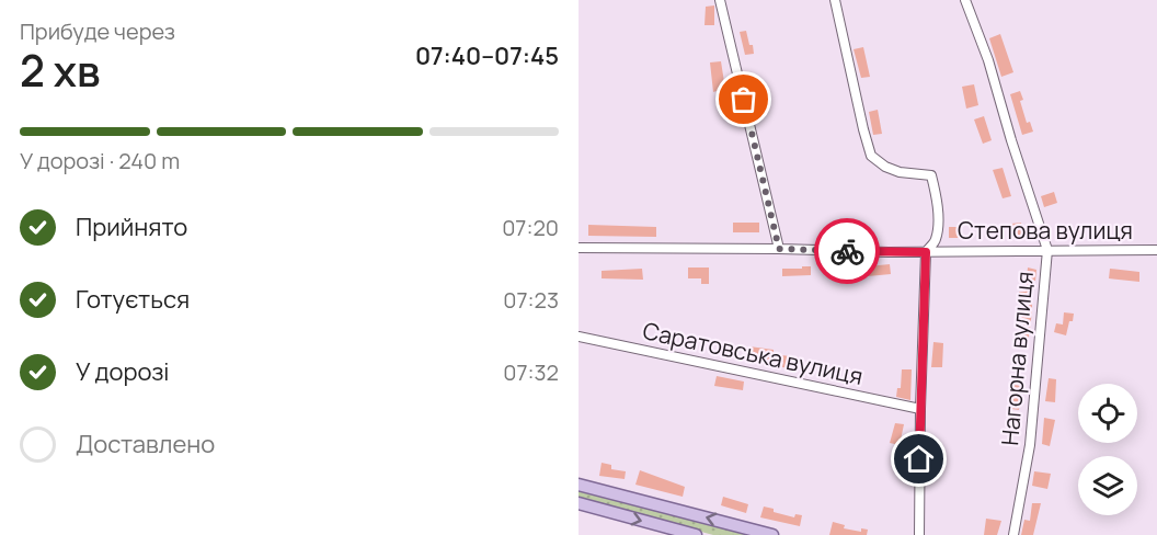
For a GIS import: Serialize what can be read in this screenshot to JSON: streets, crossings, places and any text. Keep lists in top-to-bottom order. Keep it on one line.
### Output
{"streets":{"street":["Степова вулиця","Саратовська вулиця","Нагорна вулиця"]},"crossings":[["Степова вулиця","Нагорна вулиця"]],"page":{"heading":["2 хв","Прибуде через","07:40–07:45"],"bar":"У дорозі · 240 m","list":[["Прийнято","07:20"],["Готується","07:23"],["У дорозі","07:32"],"Доставлено"]}}
